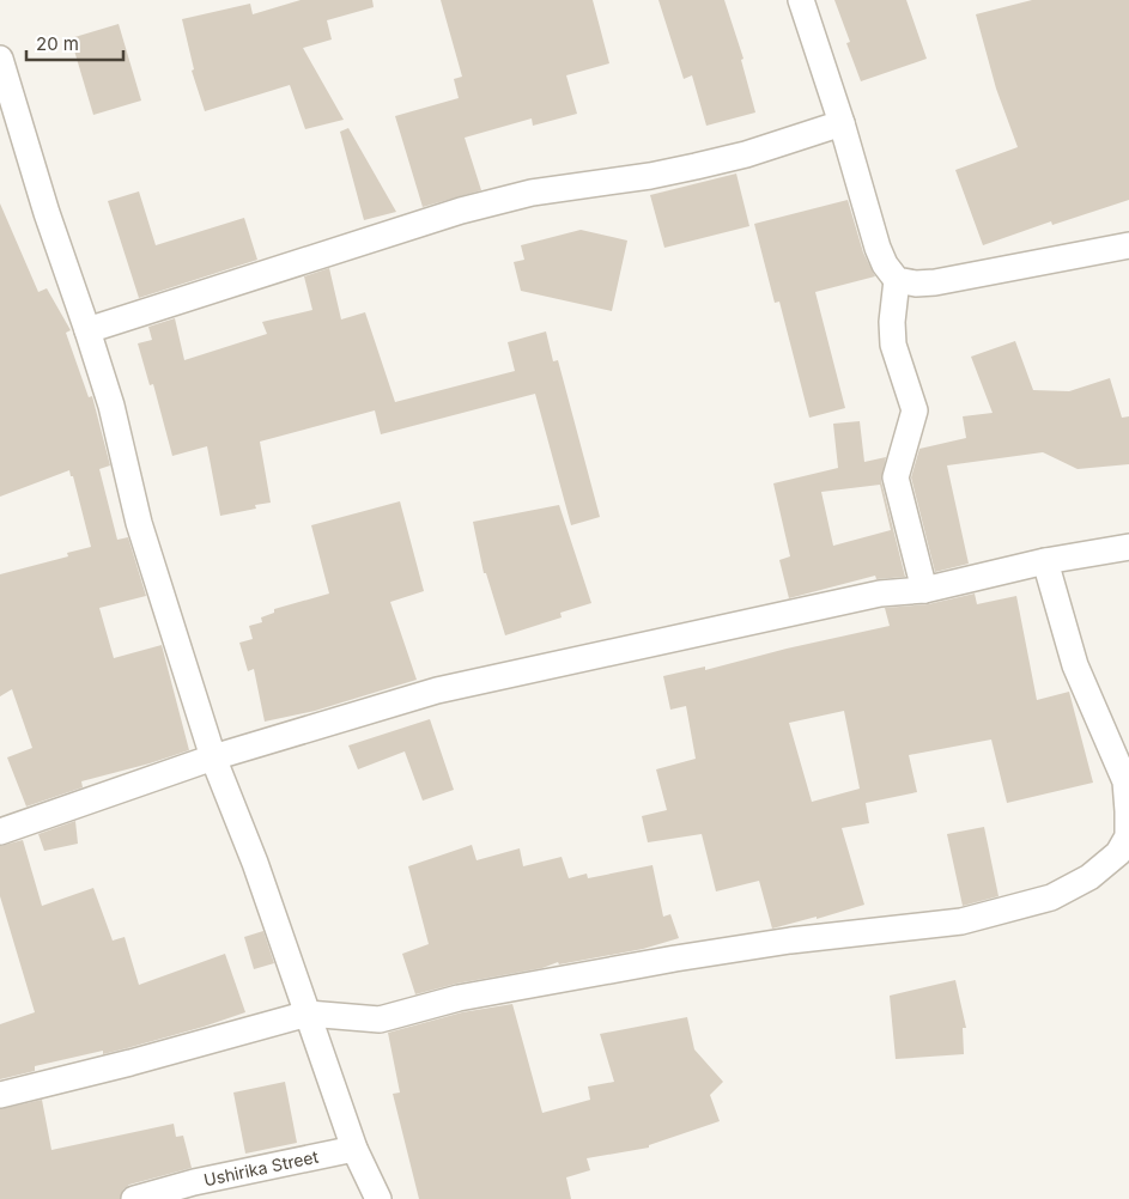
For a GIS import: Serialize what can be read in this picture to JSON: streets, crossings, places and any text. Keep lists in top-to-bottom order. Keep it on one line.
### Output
{"streets":{"street":["Ushirika Street"]},"scale_bar":"20 m"}
